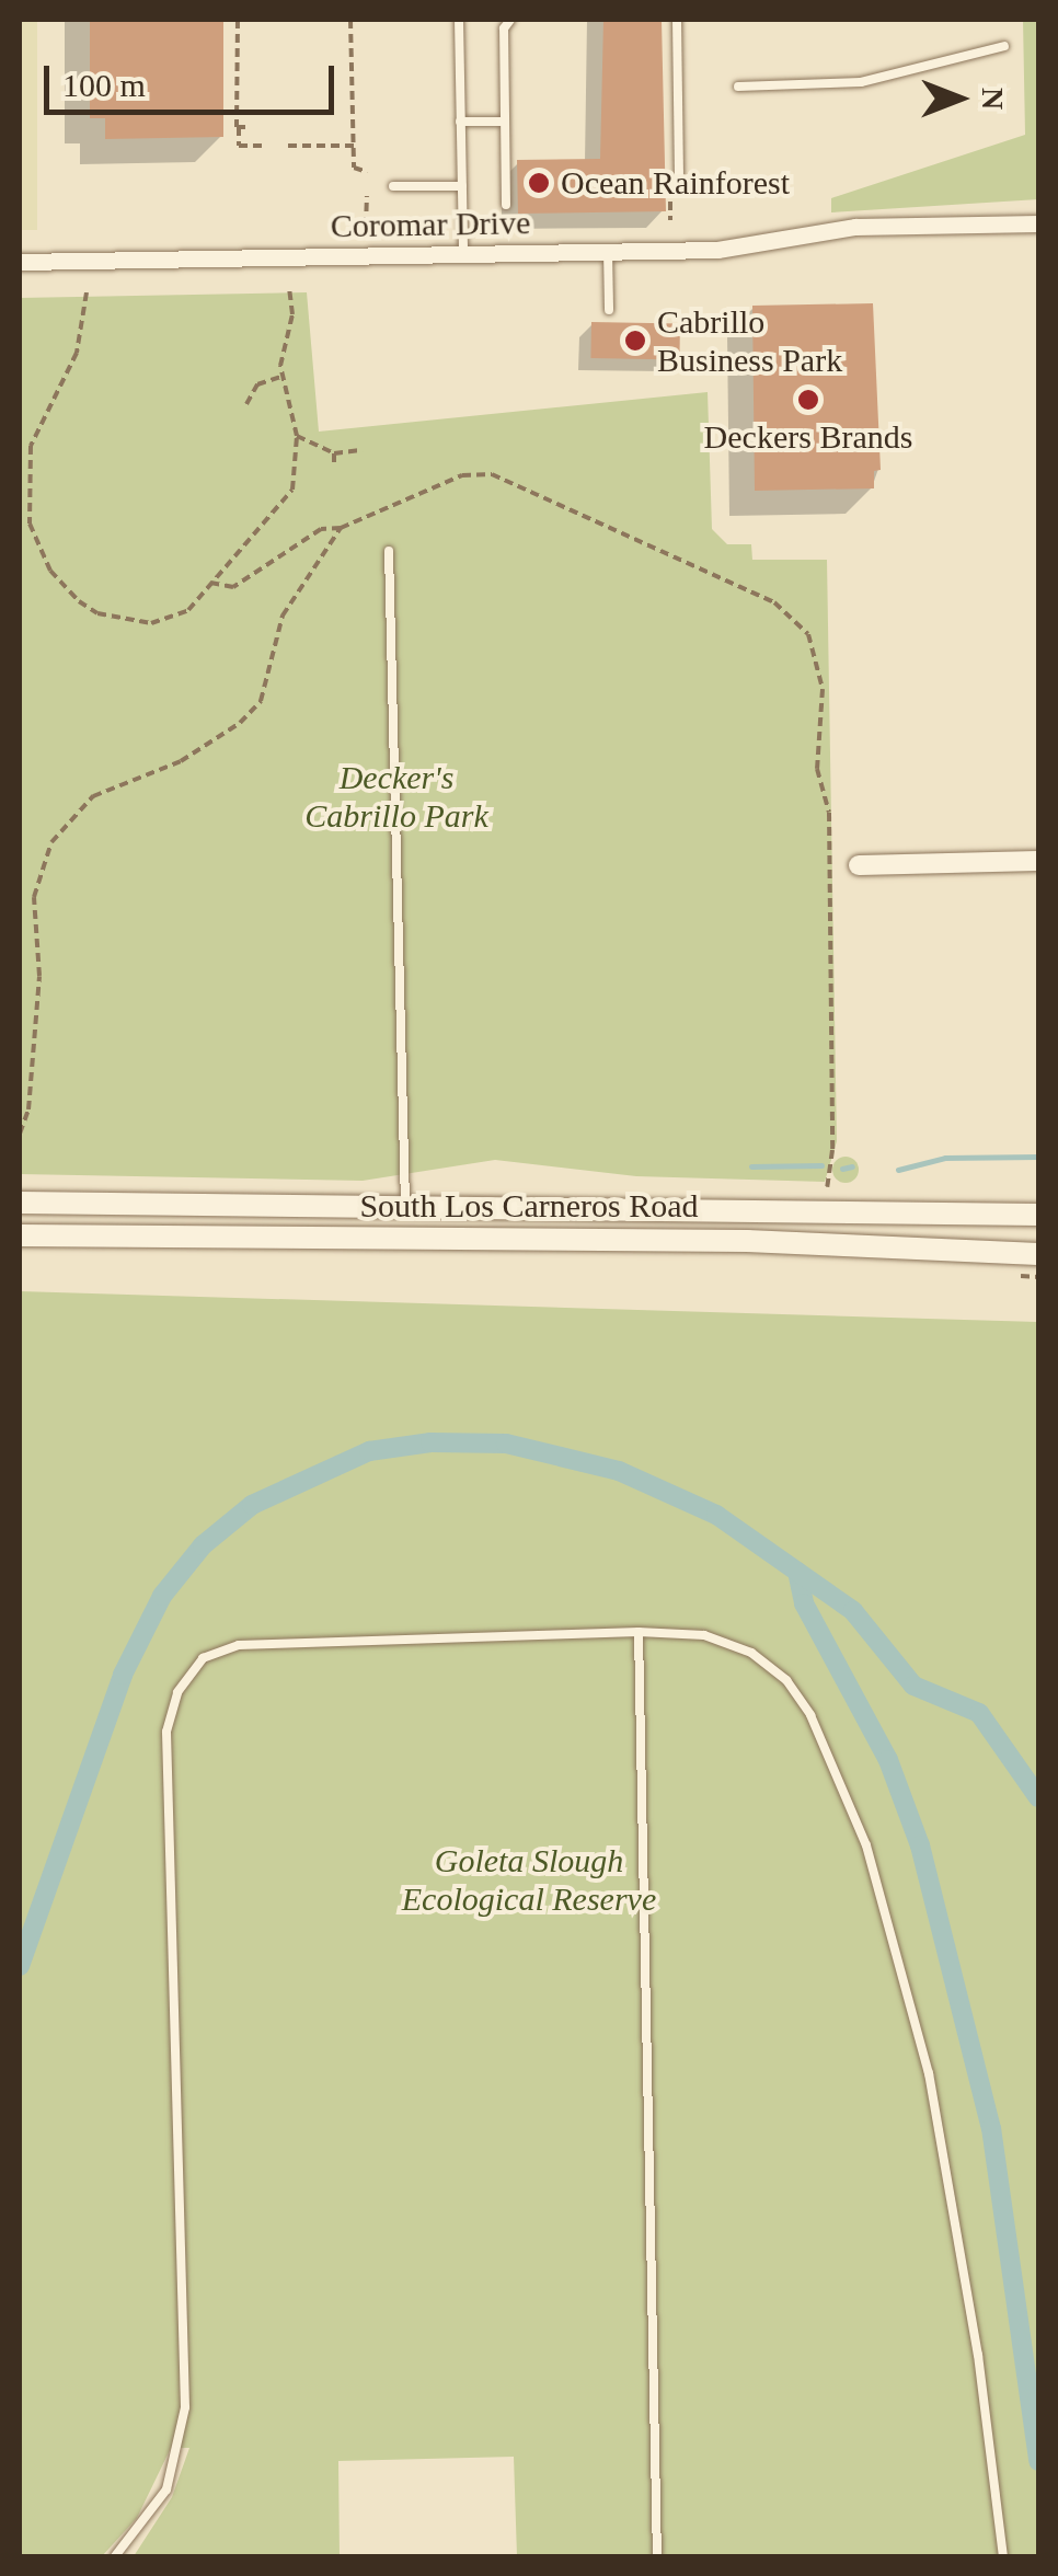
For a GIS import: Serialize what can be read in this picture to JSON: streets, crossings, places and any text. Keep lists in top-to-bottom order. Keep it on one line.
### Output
{"streets":{"main road":["South Los Carneros Road"],"street":["Coromar Drive"]},"parks":["Decker's Cabrillo Park","Goleta Slough Ecological Reserve"],"places":["Ocean Rainforest","Cabrillo Business Park","Deckers Brands"],"scale_bar":"100 m","north":"right"}
